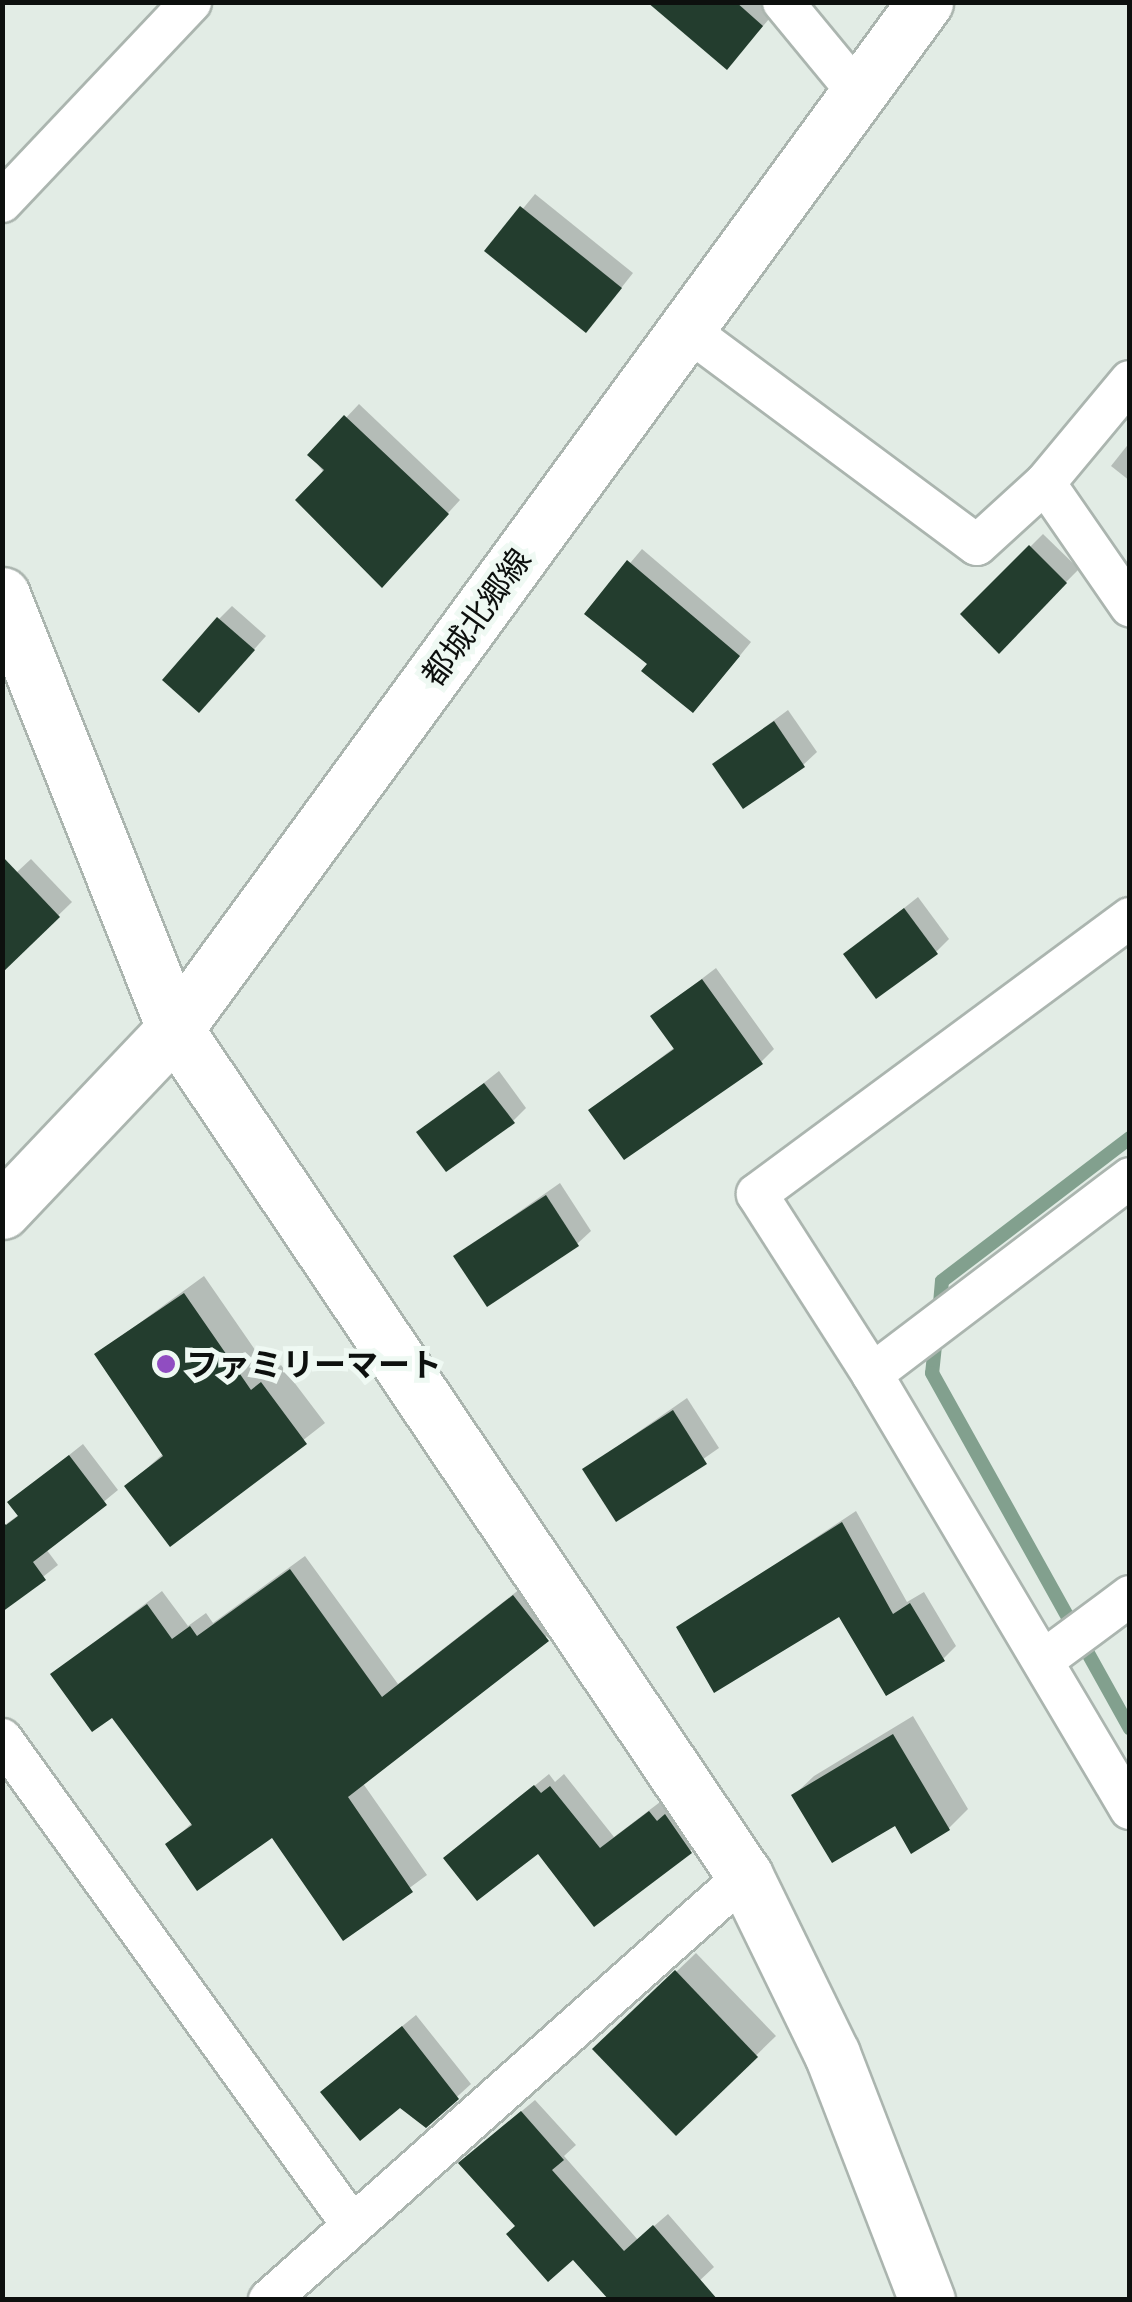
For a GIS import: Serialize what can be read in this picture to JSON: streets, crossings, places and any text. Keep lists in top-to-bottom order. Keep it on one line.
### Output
{"streets":{"street":["都城北郷線"]},"places":["ファミリーマート"]}
